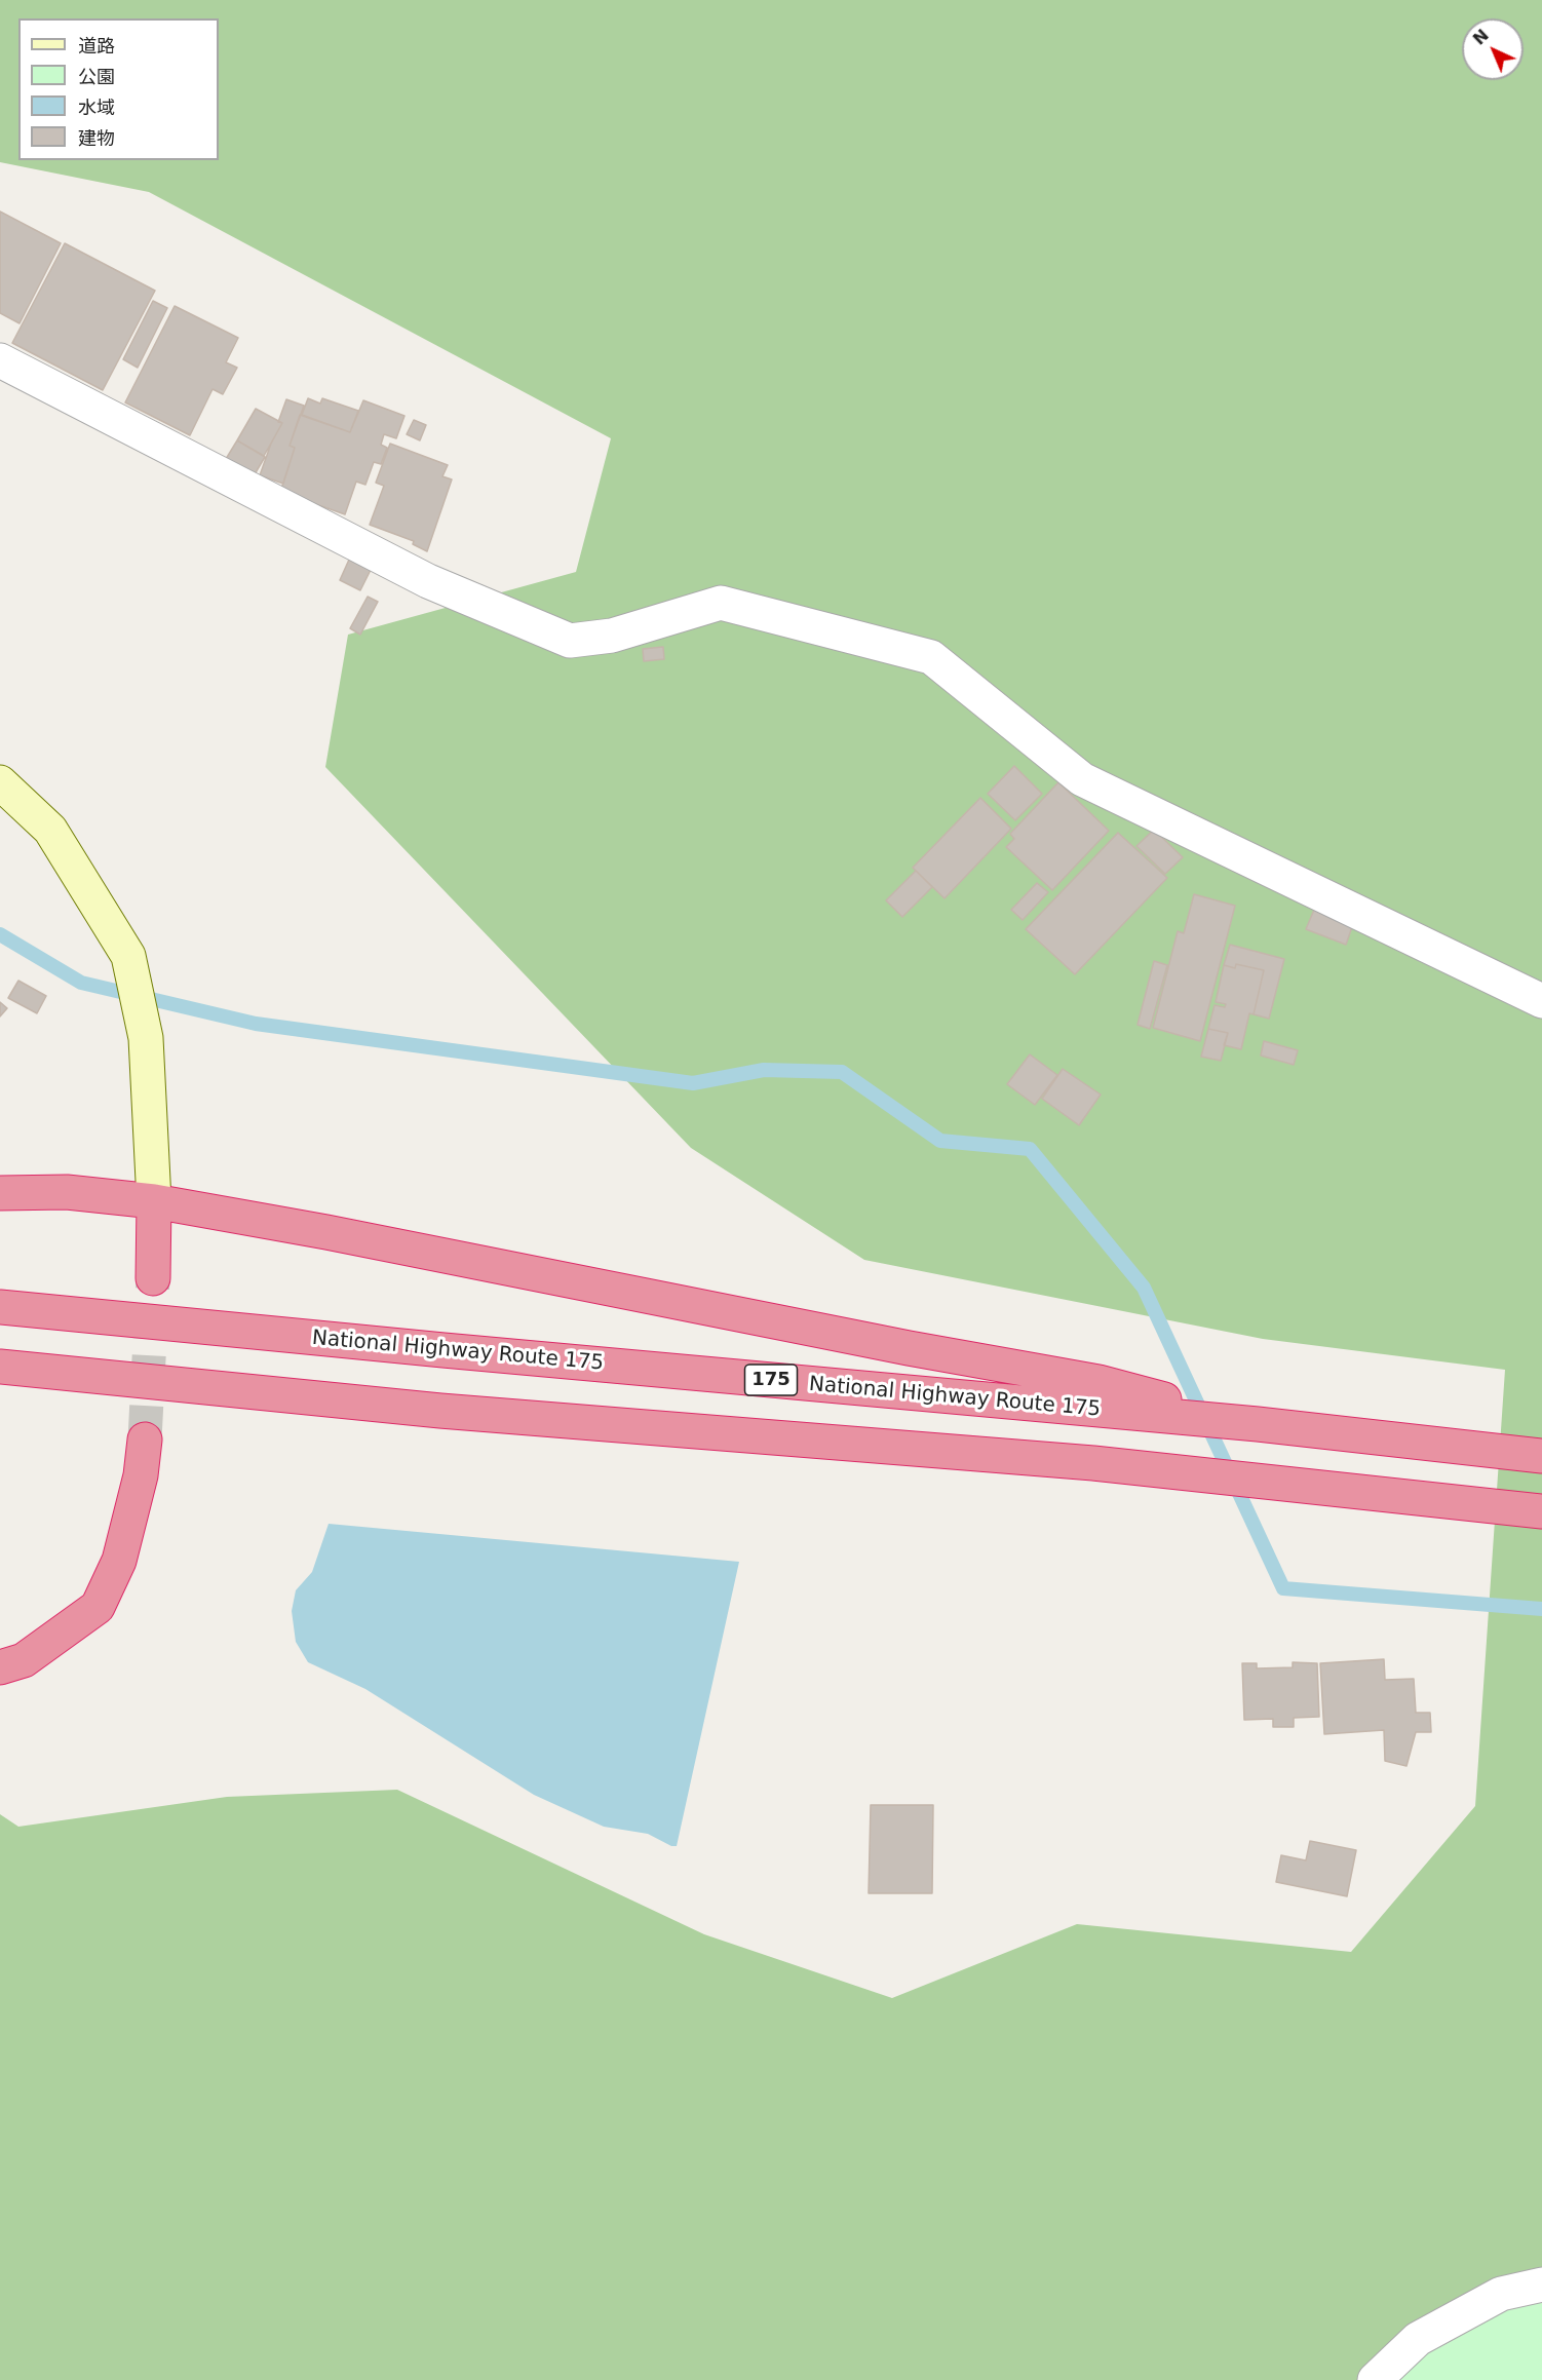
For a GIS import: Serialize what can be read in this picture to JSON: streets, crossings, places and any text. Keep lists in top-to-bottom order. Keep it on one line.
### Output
{"streets":{"highway":["National Highway Route 175","175"]},"legend":["道路","公園","水域","建物"],"north":"top left"}
